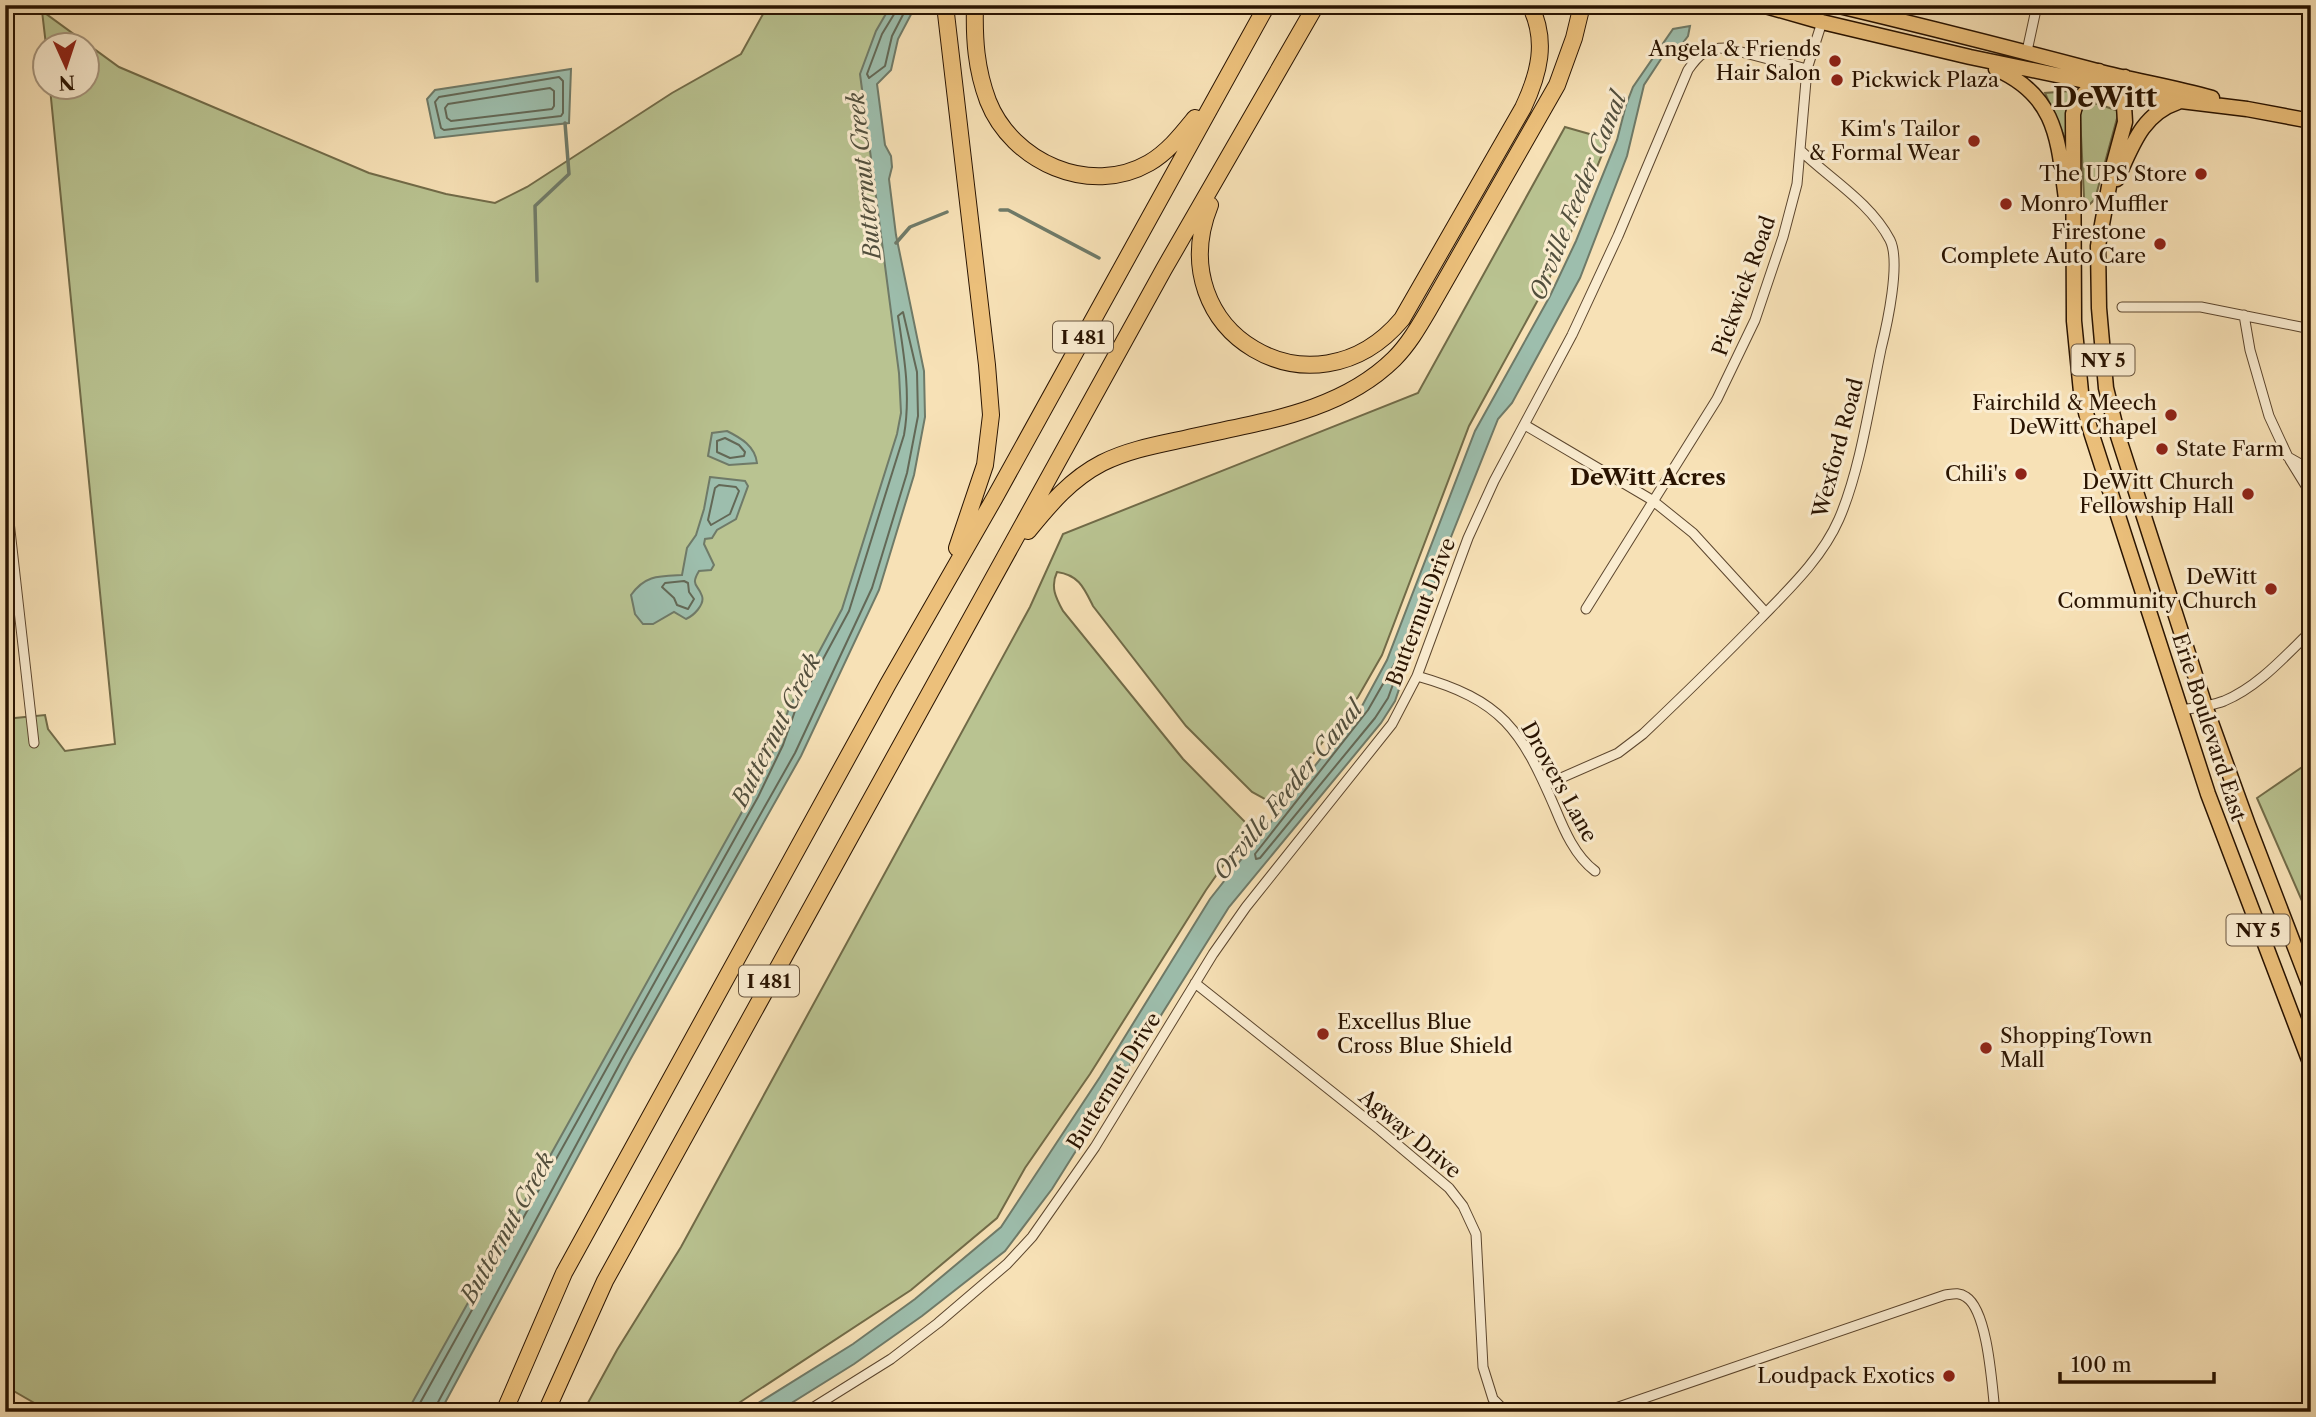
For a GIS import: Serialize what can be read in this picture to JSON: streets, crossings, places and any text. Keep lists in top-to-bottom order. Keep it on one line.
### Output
{"streets":{"highway":["I 481"],"main road":["NY 5","Erie Boulevard East"],"street":["Pickwick Road","Wexford Road","Butternut Drive","Drovers Lane","Agway Drive"]},"crossings":[["Pickwick Road","NY 5"],["Pickwick Road","Wexford Road"],["Pickwick Road","Butternut Drive"],["NY 5","Erie Boulevard East"],["Wexford Road","Drovers Lane"],["Butternut Drive","Drovers Lane"],["Butternut Drive","Agway Drive"]],"districts":["DeWitt","DeWitt Acres"],"water":["Butternut Creek","Orville Feeder Canal"],"places":["Angela & Friends Hair Salon","Pickwick Plaza","Kim's Tailor & Formal Wear","The UPS Store","Monro Muffler","Firestone Complete Auto Care","Fairchild & Meech DeWitt Chapel","State Farm","Chili's","DeWitt Church Fellowship Hall","DeWitt Community Church","Excellus Blue Cross Blue Shield","ShoppingTown Mall","Loudpack Exotics"],"scale_bar":"100 m","north":"bottom"}
